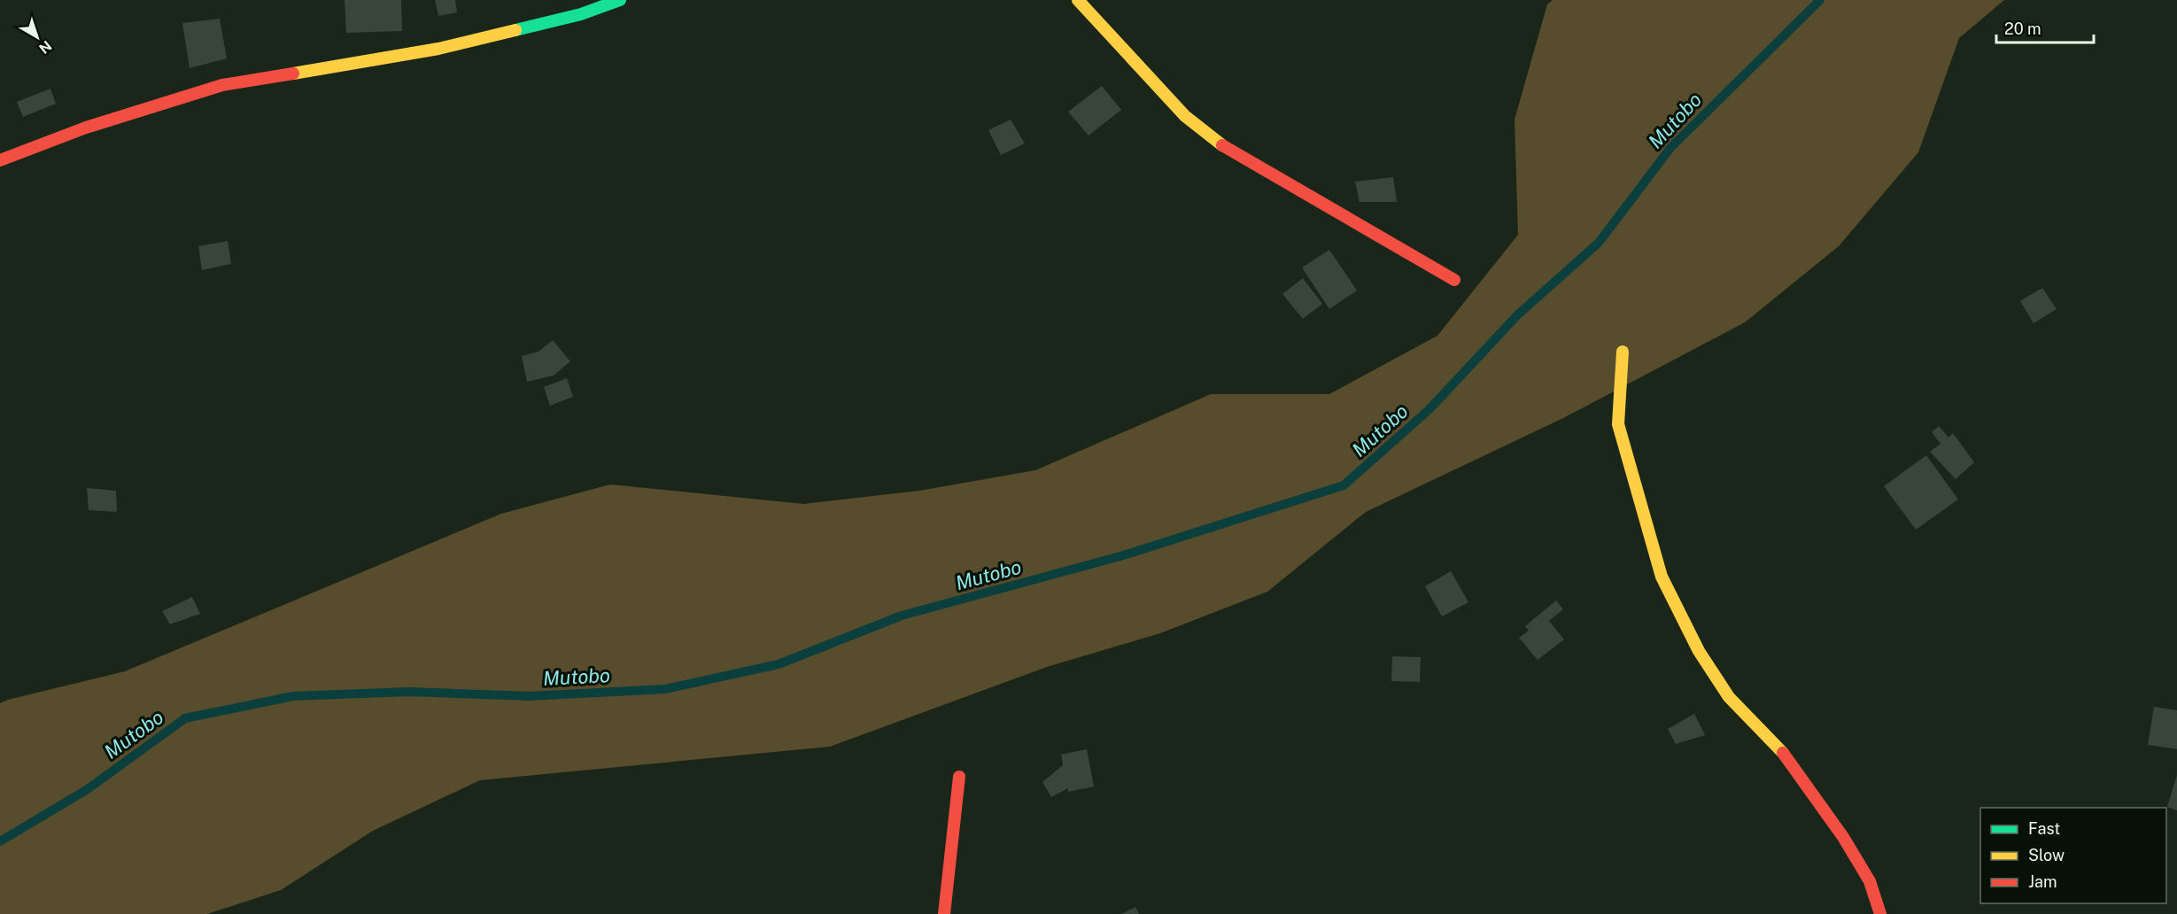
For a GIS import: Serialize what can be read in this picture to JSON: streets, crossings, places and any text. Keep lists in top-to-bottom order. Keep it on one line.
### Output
{"water":["Mutobo"],"legend":["Fast","Slow","Jam"],"scale_bar":"20 m","north":"bottom right"}
